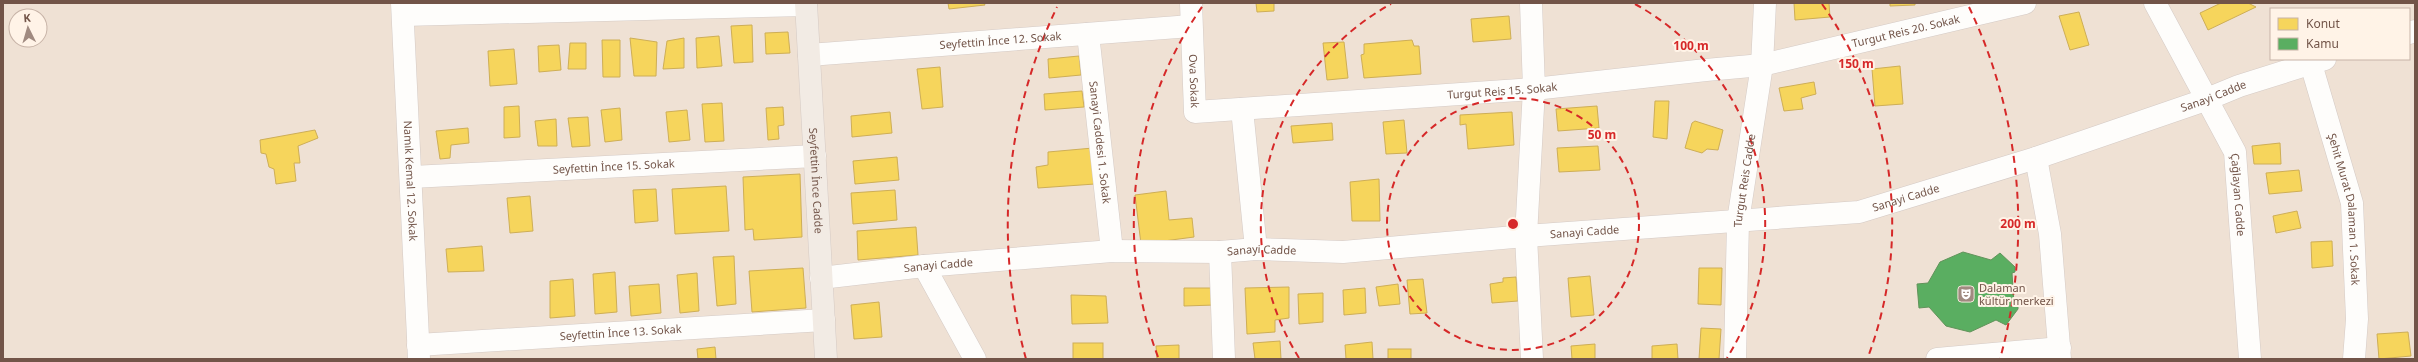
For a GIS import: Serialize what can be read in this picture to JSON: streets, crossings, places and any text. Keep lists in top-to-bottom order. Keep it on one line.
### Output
{"streets":{"main road":["Seyfettin İnce Cadde"],"street":["Turgut Reis 20. Sokak","Seyfettin İnce 12. Sokak","Ova Sokak","Turgut Reis 15. Sokak","Sanayi Cadde","Sanayi Caddesi 1. Sokak","Seyfettin İnce 15. Sokak","Namık Kemal 12. Sokak","Turgut Reis Cadde","Çağlayan Cadde","Şehit Murat Dalaman 1. Sokak","Seyfettin İnce 13. Sokak"]},"crossings":[["Turgut Reis 20. Sokak","Turgut Reis 15. Sokak"],["Turgut Reis 20. Sokak","Turgut Reis Cadde"],["Seyfettin İnce 12. Sokak","Ova Sokak"],["Seyfettin İnce 12. Sokak","Sanayi Caddesi 1. Sokak"],["Seyfettin İnce 12. Sokak","Seyfettin İnce Cadde"],["Ova Sokak","Turgut Reis 15. Sokak"],["Turgut Reis 15. Sokak","Turgut Reis Cadde"],["Sanayi Cadde","Sanayi Caddesi 1. Sokak"],["Sanayi Cadde","Seyfettin İnce Cadde"],["Sanayi Cadde","Turgut Reis Cadde"],["Sanayi Cadde","Çağlayan Cadde"],["Sanayi Cadde","Şehit Murat Dalaman 1. Sokak"],["Seyfettin İnce 15. Sokak","Namık Kemal 12. Sokak"],["Seyfettin İnce 15. Sokak","Seyfettin İnce Cadde"],["Namık Kemal 12. Sokak","Seyfettin İnce 13. Sokak"],["Seyfettin İnce Cadde","Seyfettin İnce 13. Sokak"]],"places":{"theatre":["Dalaman kültür merkezi"]},"legend":["Konut","Kamu"],"north":"top","rings":["100 m","150 m","50 m","200 m"]}
